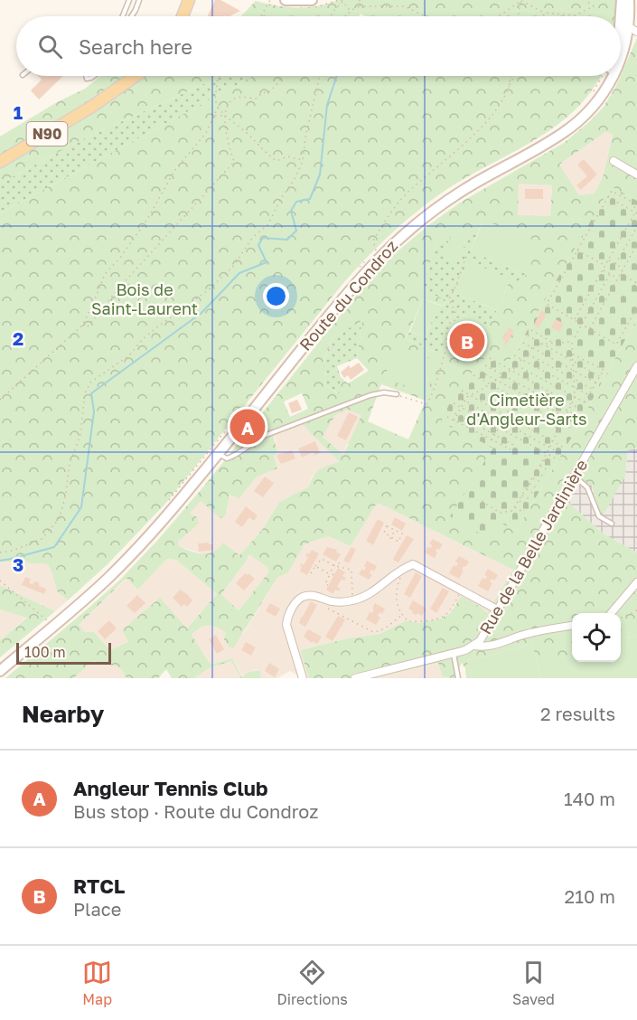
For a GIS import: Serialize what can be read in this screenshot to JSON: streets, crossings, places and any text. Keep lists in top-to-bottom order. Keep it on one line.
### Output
{"streets":{"main road":["N90","Route du Condroz"],"street":["Rue de la Belle Jardinière"]},"parks":["Bois de Saint-Laurent","Cimetière d'Angleur-Sarts"],"scale_bar":"100 m","page":{"search":"Search here","pins":["B","A"],"scale":"100 m","heading":["Nearby","2 results"],"list":[{"mark":"A","name":"Angleur Tennis Club","note":"Bus stop · Route du Condroz","value":"140 m"},{"mark":"B","name":"RTCL","note":"Place","value":"210 m"}],"nav":["Map","Directions","Saved"]},"grid":{"rows":["1","2","3"]}}
